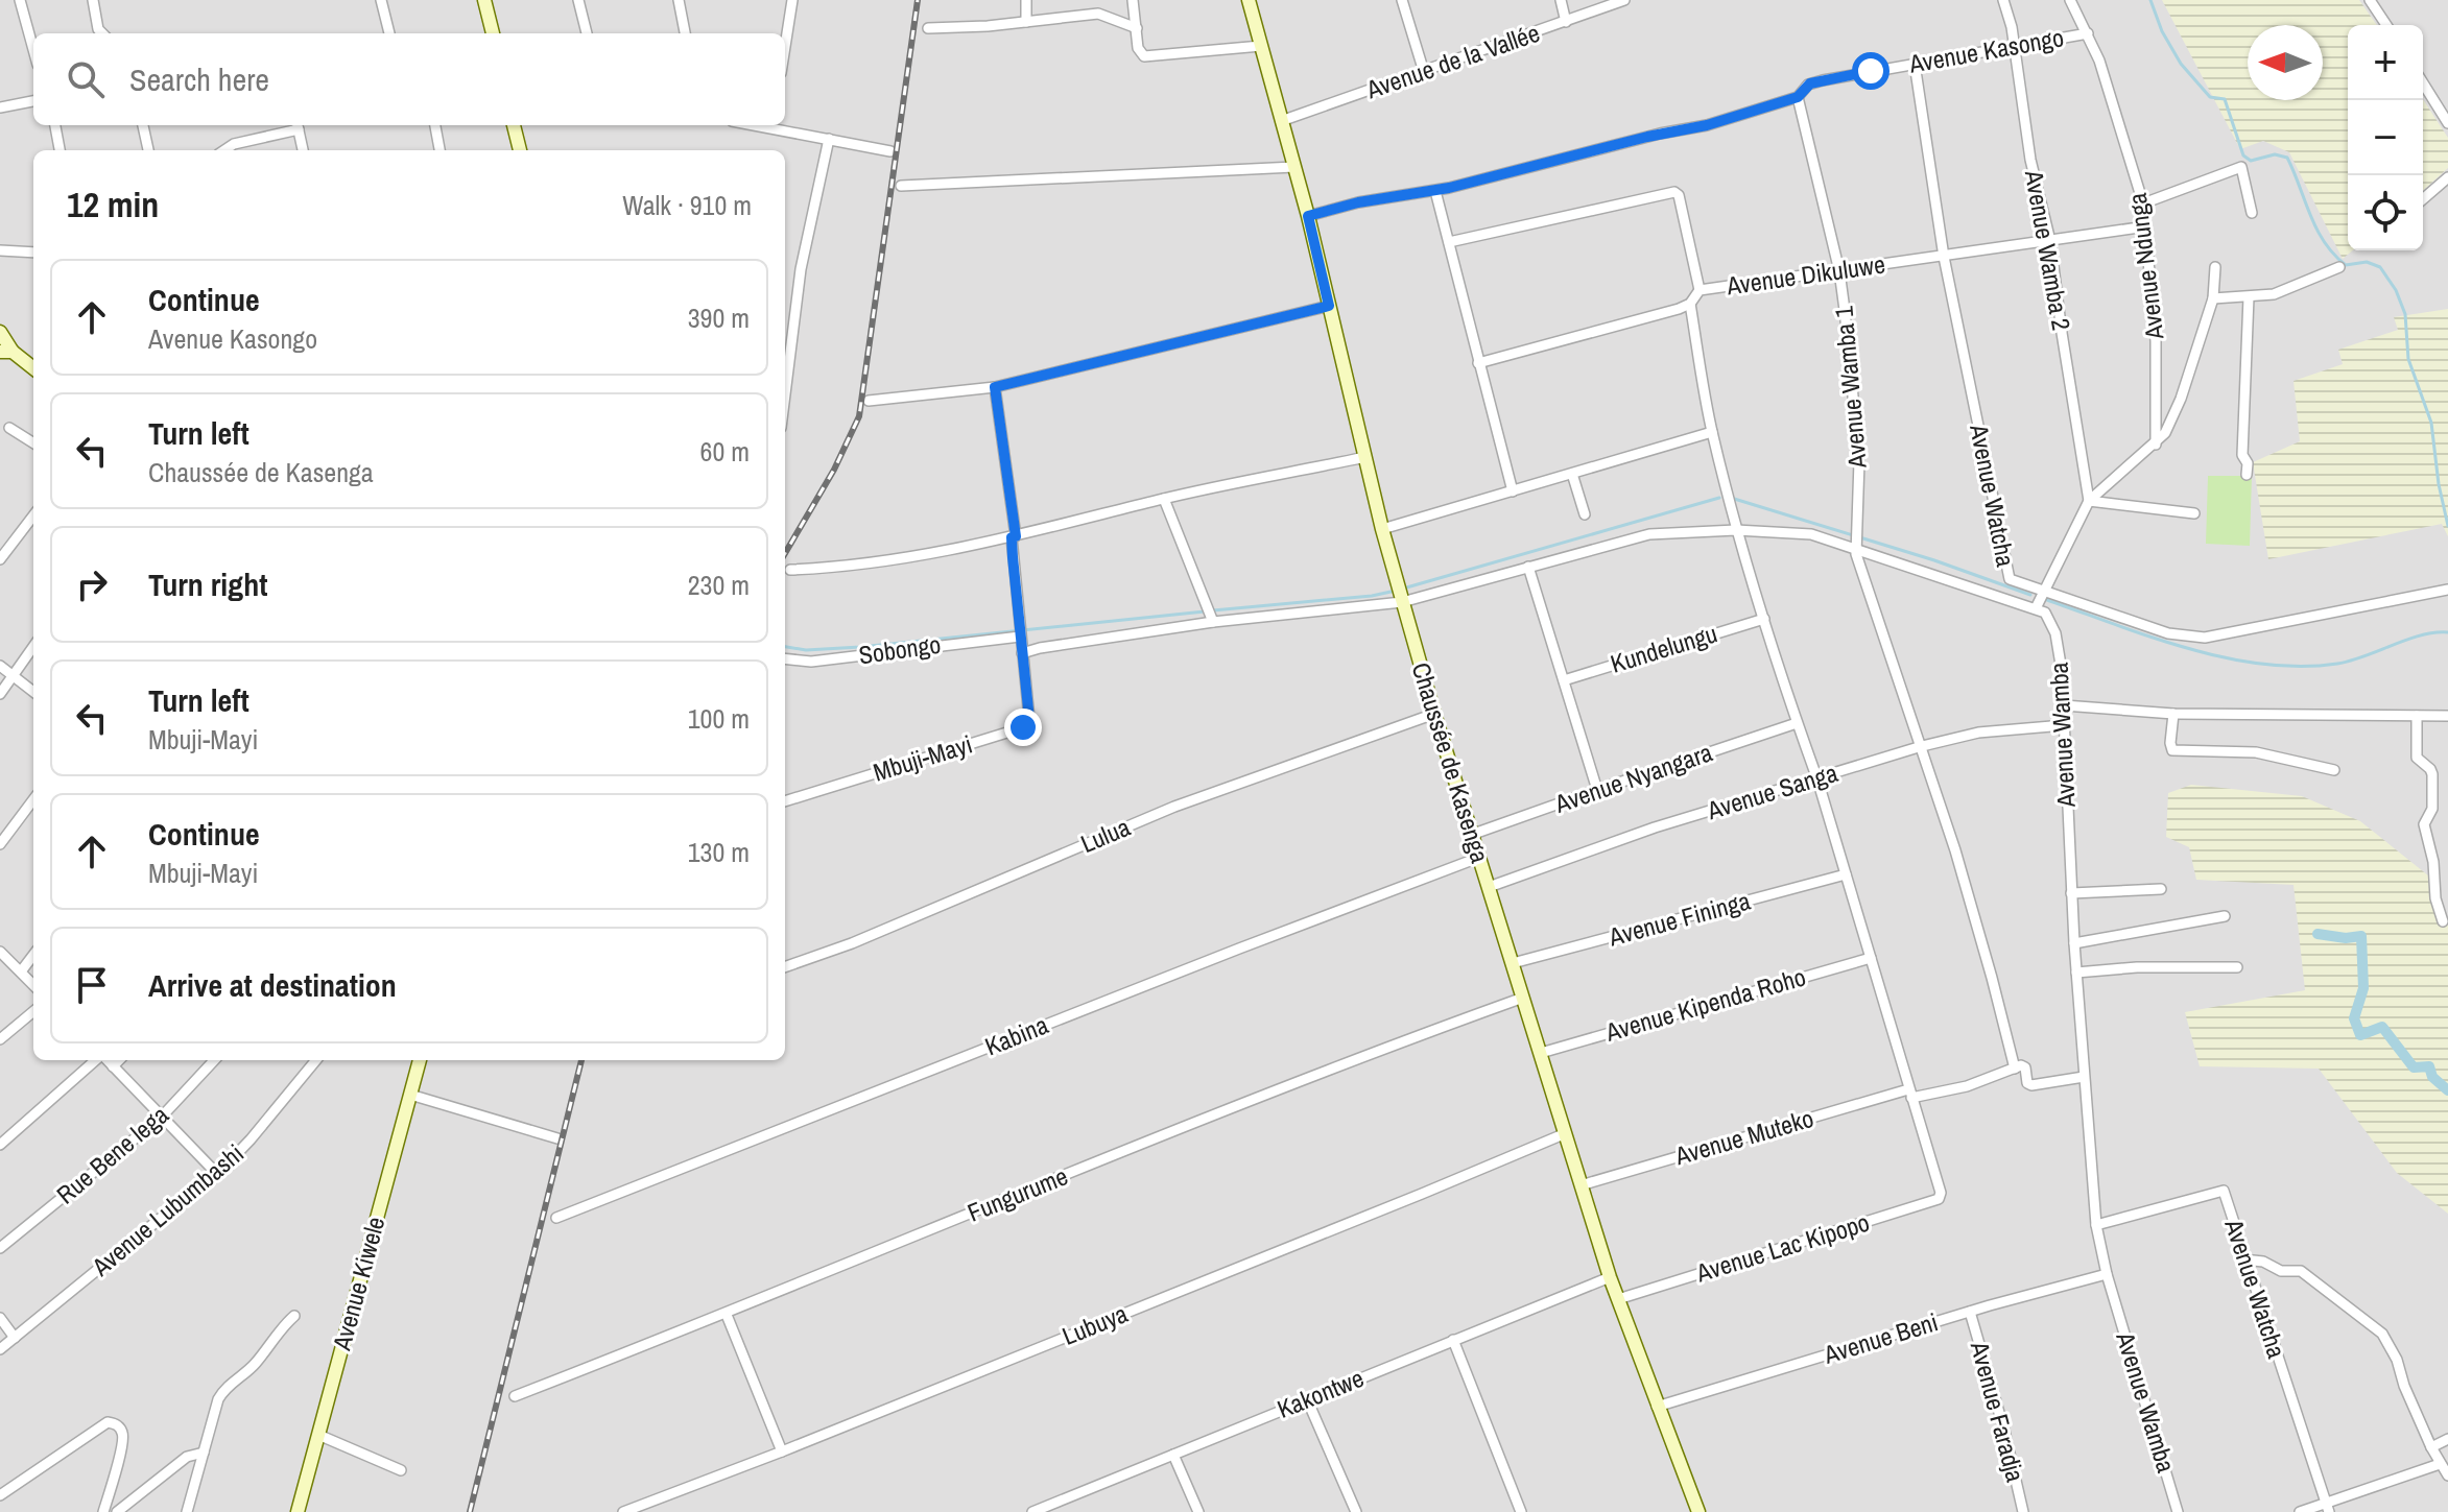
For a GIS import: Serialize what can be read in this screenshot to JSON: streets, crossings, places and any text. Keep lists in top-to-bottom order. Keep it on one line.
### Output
{"streets":{"main road":["Chaussée de Kasenga","Avenue Kiwele"],"street":["Avenue Kasongo","Avenue de la Vallée","Avenue Wamba 2","Avenue Ndunga","Avenue Dikuluwe","Avenue Wamba 1","Avenue Watcha","Kundelungu","Sobongo","Avenue Wamba","Mbuji-Mayi","Avenue Nyangara","Avenue Sanga","Lulua","Avenue Fininga","Avenue Kipenda Roho","Kabina","Avenue Muteko","Rue Bene lega","Fungurume","Avenue Lubumbashi","Avenue Lac Kipopo","Lubuya","Avenue Beni","Kakontwe","Avenue Faradja"]},"crossings":[["Avenue Kasongo","Avenue Wamba 2"],["Avenue Kasongo","Avenue Ndunga"],["Avenue Kasongo","Avenue Wamba 1"],["Avenue Kasongo","Avenue Watcha"],["Avenue Kasongo","Chaussée de Kasenga"],["Avenue de la Vallée","Chaussée de Kasenga"],["Avenue Wamba 2","Avenue Dikuluwe"],["Avenue Ndunga","Avenue Dikuluwe"],["Avenue Dikuluwe","Avenue Wamba 1"],["Avenue Dikuluwe","Avenue Watcha"],["Avenue Wamba 1","Avenue Sanga"],["Avenue Wamba 1","Avenue Muteko"],["Avenue Watcha","Avenue Wamba"],["Sobongo","Mbuji-Mayi"],["Avenue Wamba","Avenue Sanga"],["Avenue Wamba","Avenue Beni"],["Chaussée de Kasenga","Avenue Nyangara"],["Chaussée de Kasenga","Avenue Sanga"],["Chaussée de Kasenga","Lulua"],["Chaussée de Kasenga","Avenue Fininga"],["Chaussée de Kasenga","Avenue Kipenda Roho"],["Chaussée de Kasenga","Kabina"],["Chaussée de Kasenga","Avenue Muteko"],["Chaussée de Kasenga","Fungurume"],["Chaussée de Kasenga","Avenue Lac Kipopo"],["Chaussée de Kasenga","Lubuya"],["Chaussée de Kasenga","Avenue Beni"],["Chaussée de Kasenga","Kakontwe"],["Avenue Muteko","Avenue Lac Kipopo"],["Avenue Beni","Avenue Faradja"]],"north":"left","page":{"map_buttons":["+","−"],"search":"Search here","heading":["12 min","Walk · 910 m"],"list":[["Continue","Avenue Kasongo","390 m"],["Turn left","Chaussée de Kasenga","60 m"],["Turn right","230 m"],["Turn left","Mbuji-Mayi","100 m"],["Continue","Mbuji-Mayi","130 m"],"Arrive at destination"]}}
